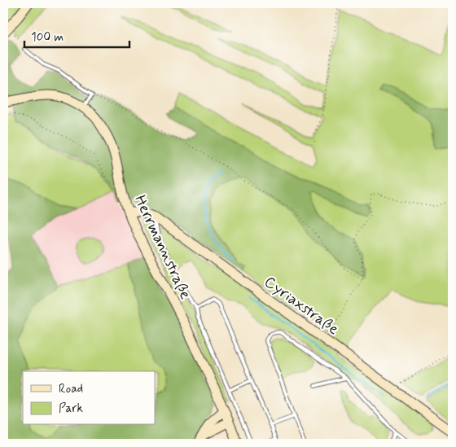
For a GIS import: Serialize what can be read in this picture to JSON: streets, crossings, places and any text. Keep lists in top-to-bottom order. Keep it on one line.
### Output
{"streets":{"street":["Herrmannstraße","Cyriaxstraße"]},"crossings":[["Herrmannstraße","Cyriaxstraße"]],"legend":["Road","Park"],"scale_bar":"100 m"}
